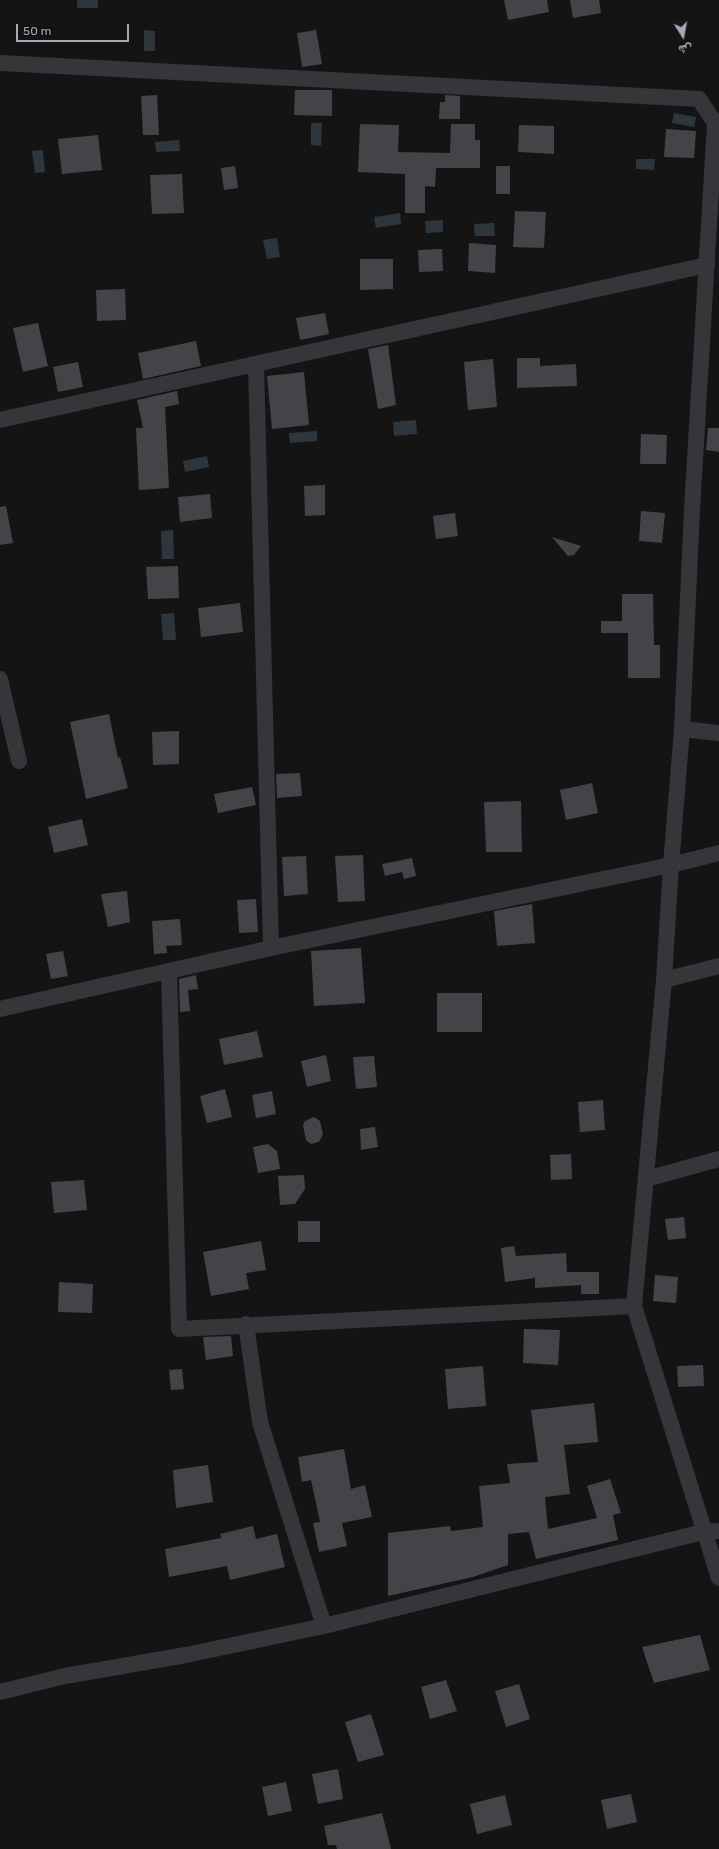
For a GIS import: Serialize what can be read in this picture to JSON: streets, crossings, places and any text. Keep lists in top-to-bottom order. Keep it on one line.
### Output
{"scale_bar":"50 m","north":"bottom"}
